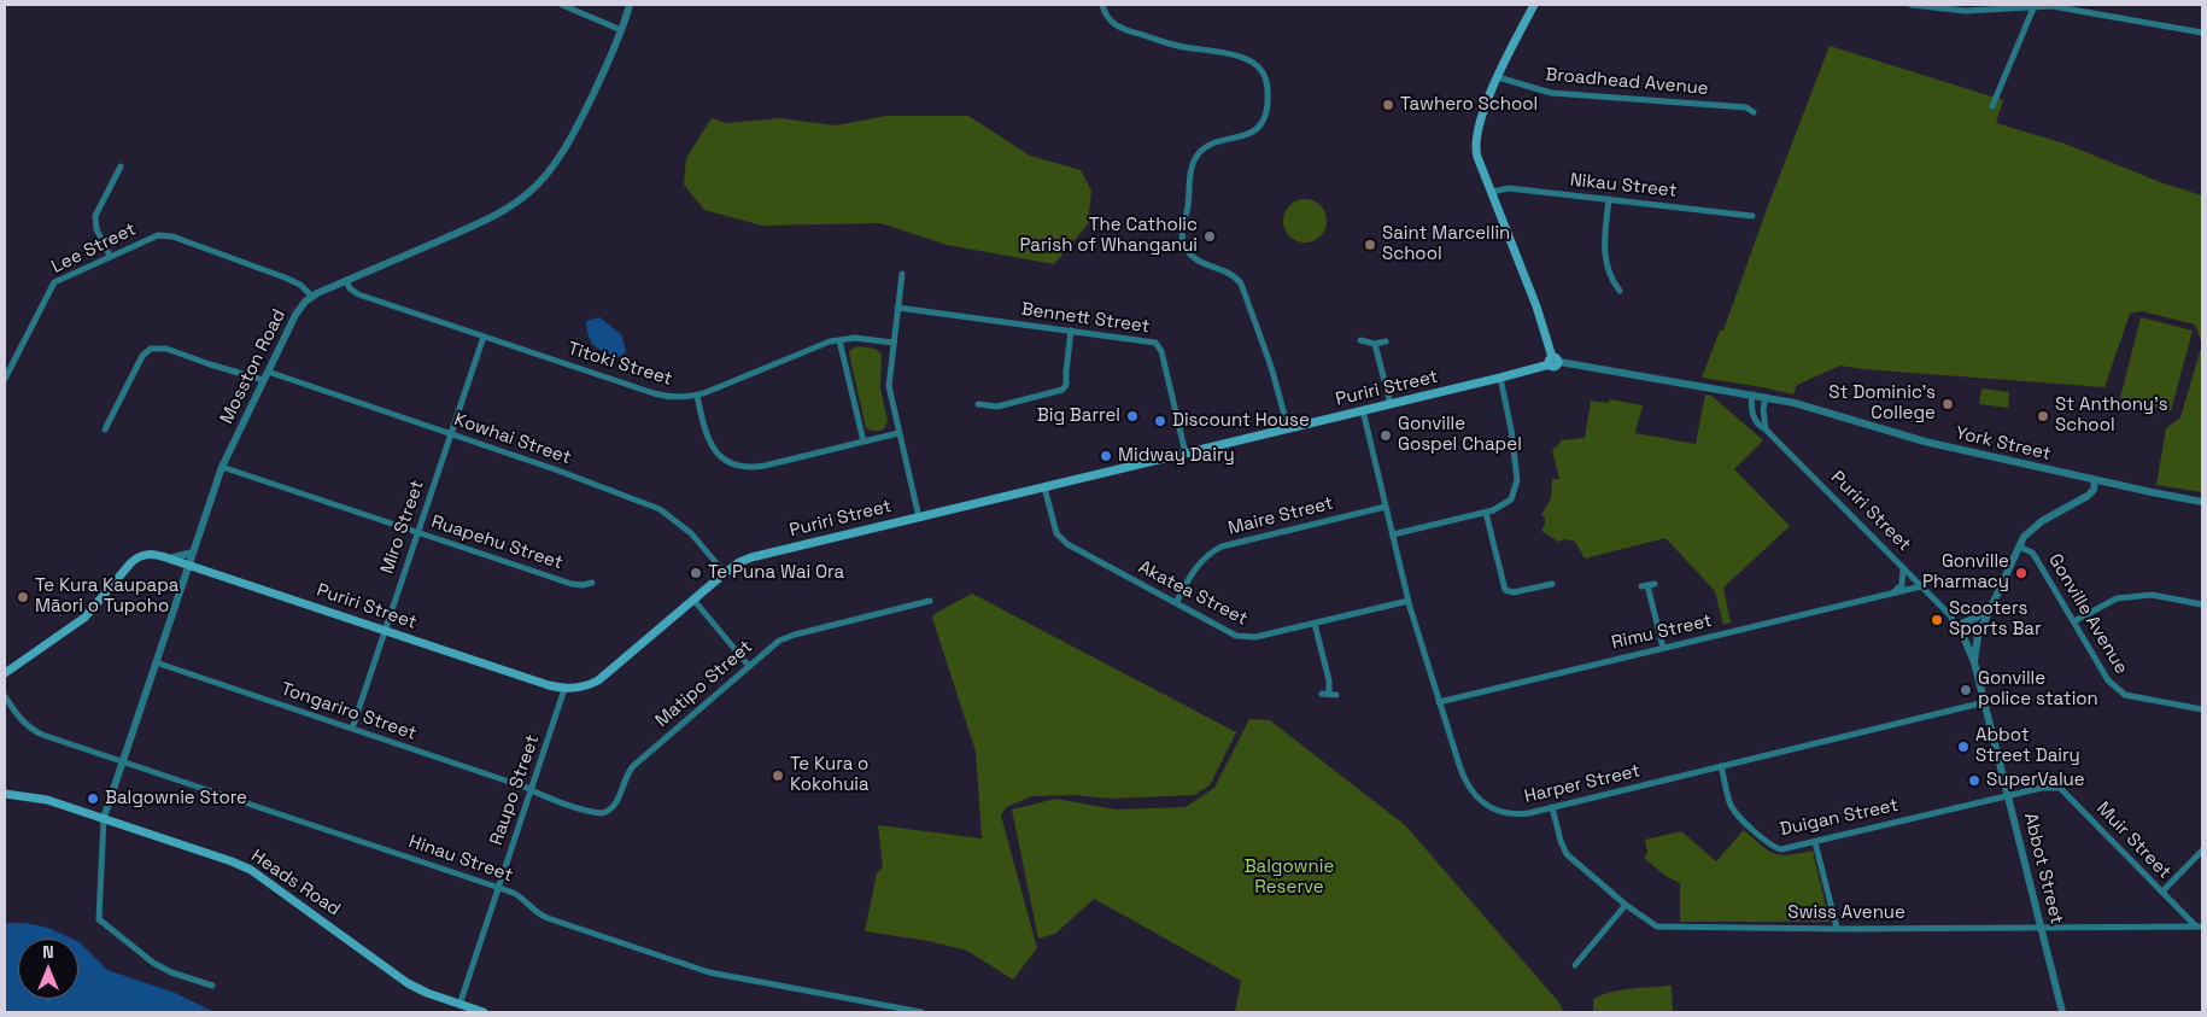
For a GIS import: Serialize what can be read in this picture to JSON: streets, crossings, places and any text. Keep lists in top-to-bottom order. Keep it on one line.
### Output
{"streets":{"main road":["Puriri Street","Heads Road"],"street":["Broadhead Avenue","Nikau Street","Lee Street","Bennett Street","Titoki Street","Mosston Road","Kowhai Street","York Street","Maire Street","Miro Street","Ruapehu Street","Akatea Street","Gonville Avenue","Rimu Street","Matipo Street","Tongariro Street","Harper Street","Raupo Street","Duigan Street","Muir Street","Hinau Street","Abbot Street","Swiss Avenue"]},"crossings":[["Lee Street","Mosston Road"],["Bennett Street","Puriri Street"],["Titoki Street","Mosston Road"],["Titoki Street","Miro Street"],["Mosston Road","Puriri Street"],["Mosston Road","Kowhai Street"],["Mosston Road","Ruapehu Street"],["Mosston Road","Tongariro Street"],["Mosston Road","Hinau Street"],["Mosston Road","Heads Road"],["Puriri Street","Kowhai Street"],["Puriri Street","York Street"],["Puriri Street","Miro Street"],["Puriri Street","Akatea Street"],["Puriri Street","Rimu Street"],["Puriri Street","Harper Street"],["Puriri Street","Raupo Street"],["Puriri Street","Abbot Street"],["Kowhai Street","Miro Street"],["York Street","Abbot Street"],["Maire Street","Akatea Street"],["Maire Street","Harper Street"],["Miro Street","Ruapehu Street"],["Miro Street","Tongariro Street"],["Akatea Street","Harper Street"],["Gonville Avenue","Abbot Street"],["Rimu Street","Harper Street"],["Matipo Street","Tongariro Street"],["Matipo Street","Raupo Street"],["Tongariro Street","Raupo Street"],["Harper Street","Duigan Street"],["Harper Street","Abbot Street"],["Harper Street","Swiss Avenue"],["Raupo Street","Hinau Street"],["Raupo Street","Heads Road"],["Duigan Street","Muir Street"],["Duigan Street","Abbot Street"],["Muir Street","Abbot Street"],["Muir Street","Swiss Avenue"],["Abbot Street","Swiss Avenue"]],"parks":["Balgownie Reserve"],"places":["Tawhero School","The Catholic Parish of Whanganui","Saint Marcellin School","St Dominic's College","Big Barrel","St Anthony's School","Discount House","Gonville Gospel Chapel","Midway Dairy","Te Puna Wai Ora","Gonville Pharmacy","Te Kura Kaupapa Māori o Tupoho","Scooters Sports Bar","Gonville police station","Abbot Street Dairy","Te Kura o Kokohuia","SuperValue","Balgownie Store"],"north":"top"}
